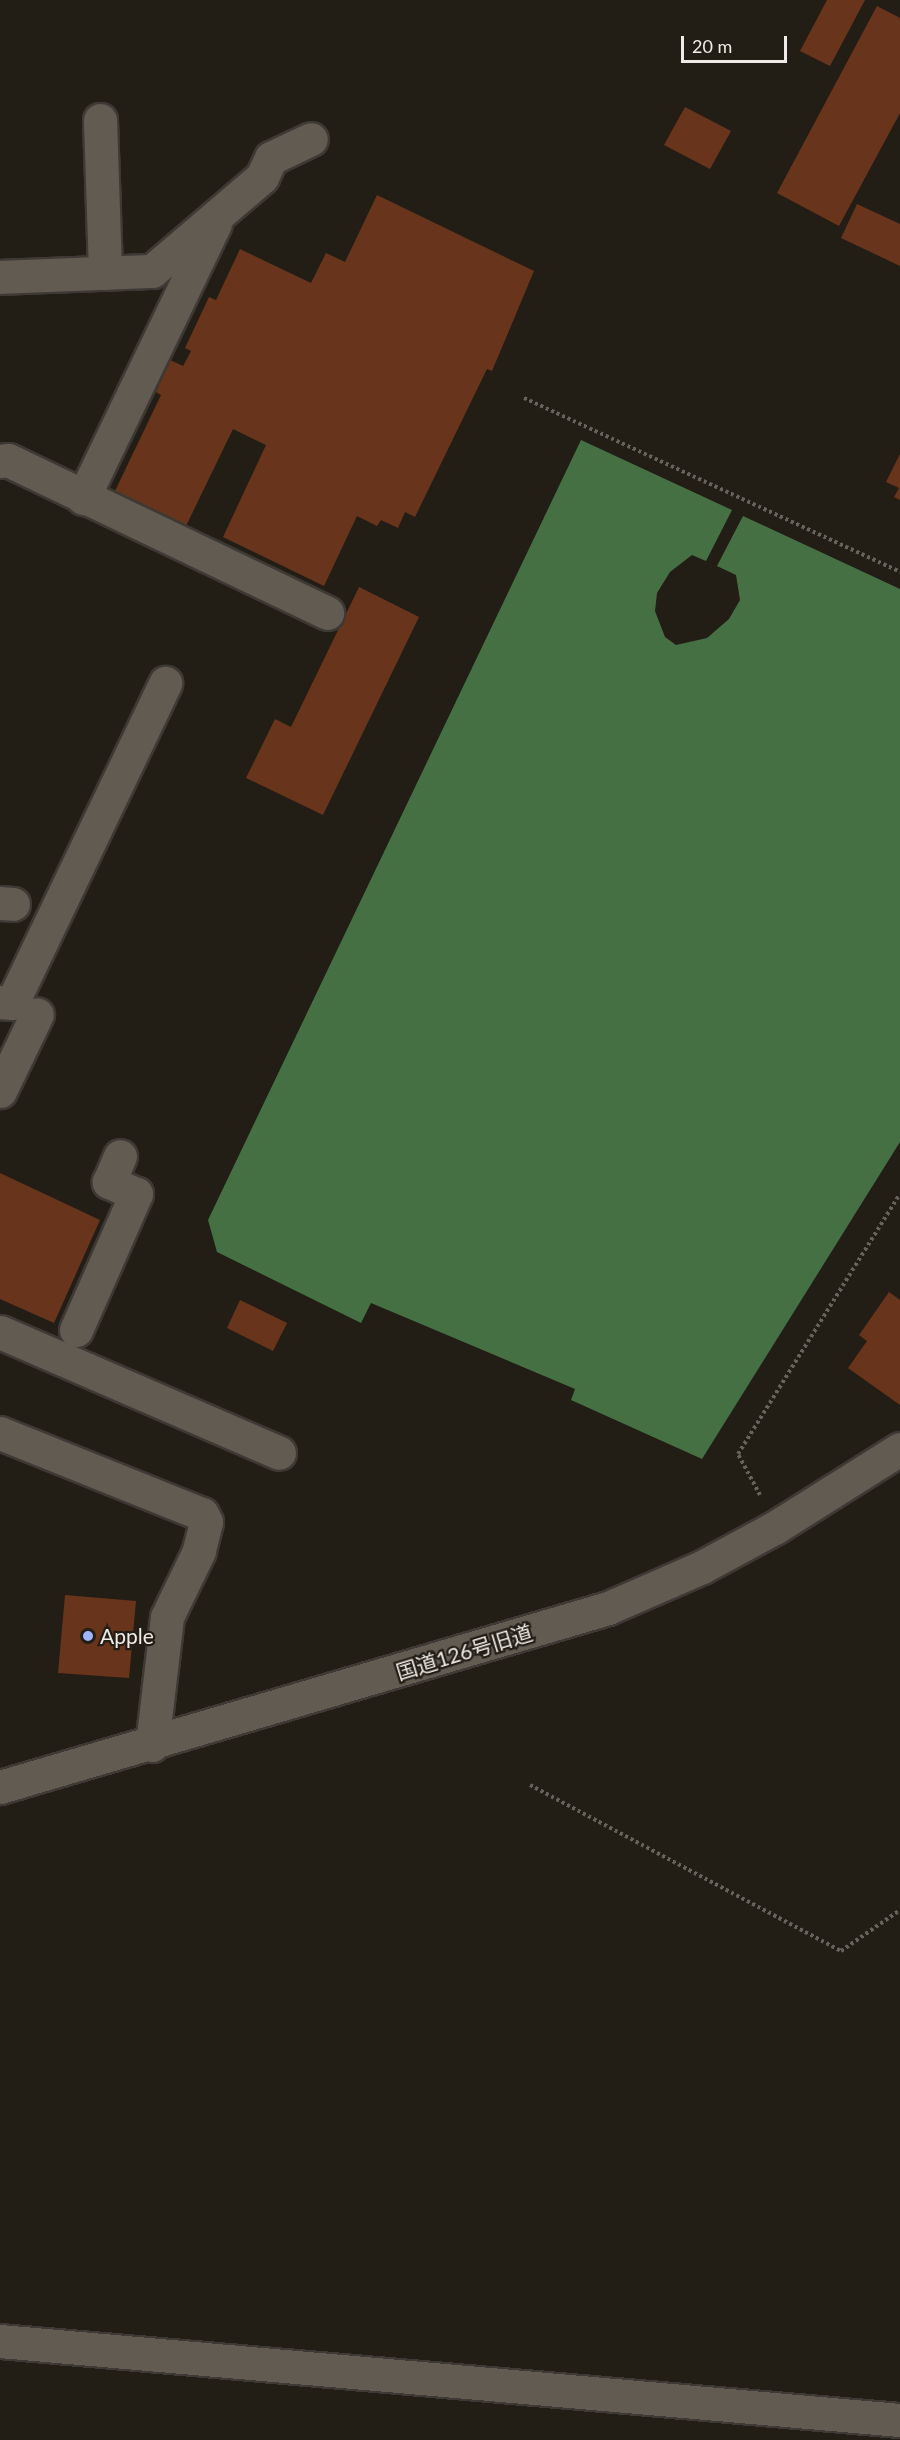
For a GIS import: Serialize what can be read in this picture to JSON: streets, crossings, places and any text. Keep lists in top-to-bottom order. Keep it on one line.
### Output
{"streets":{"street":["国道126号旧道"]},"places":["Apple"],"scale_bar":"20 m"}
